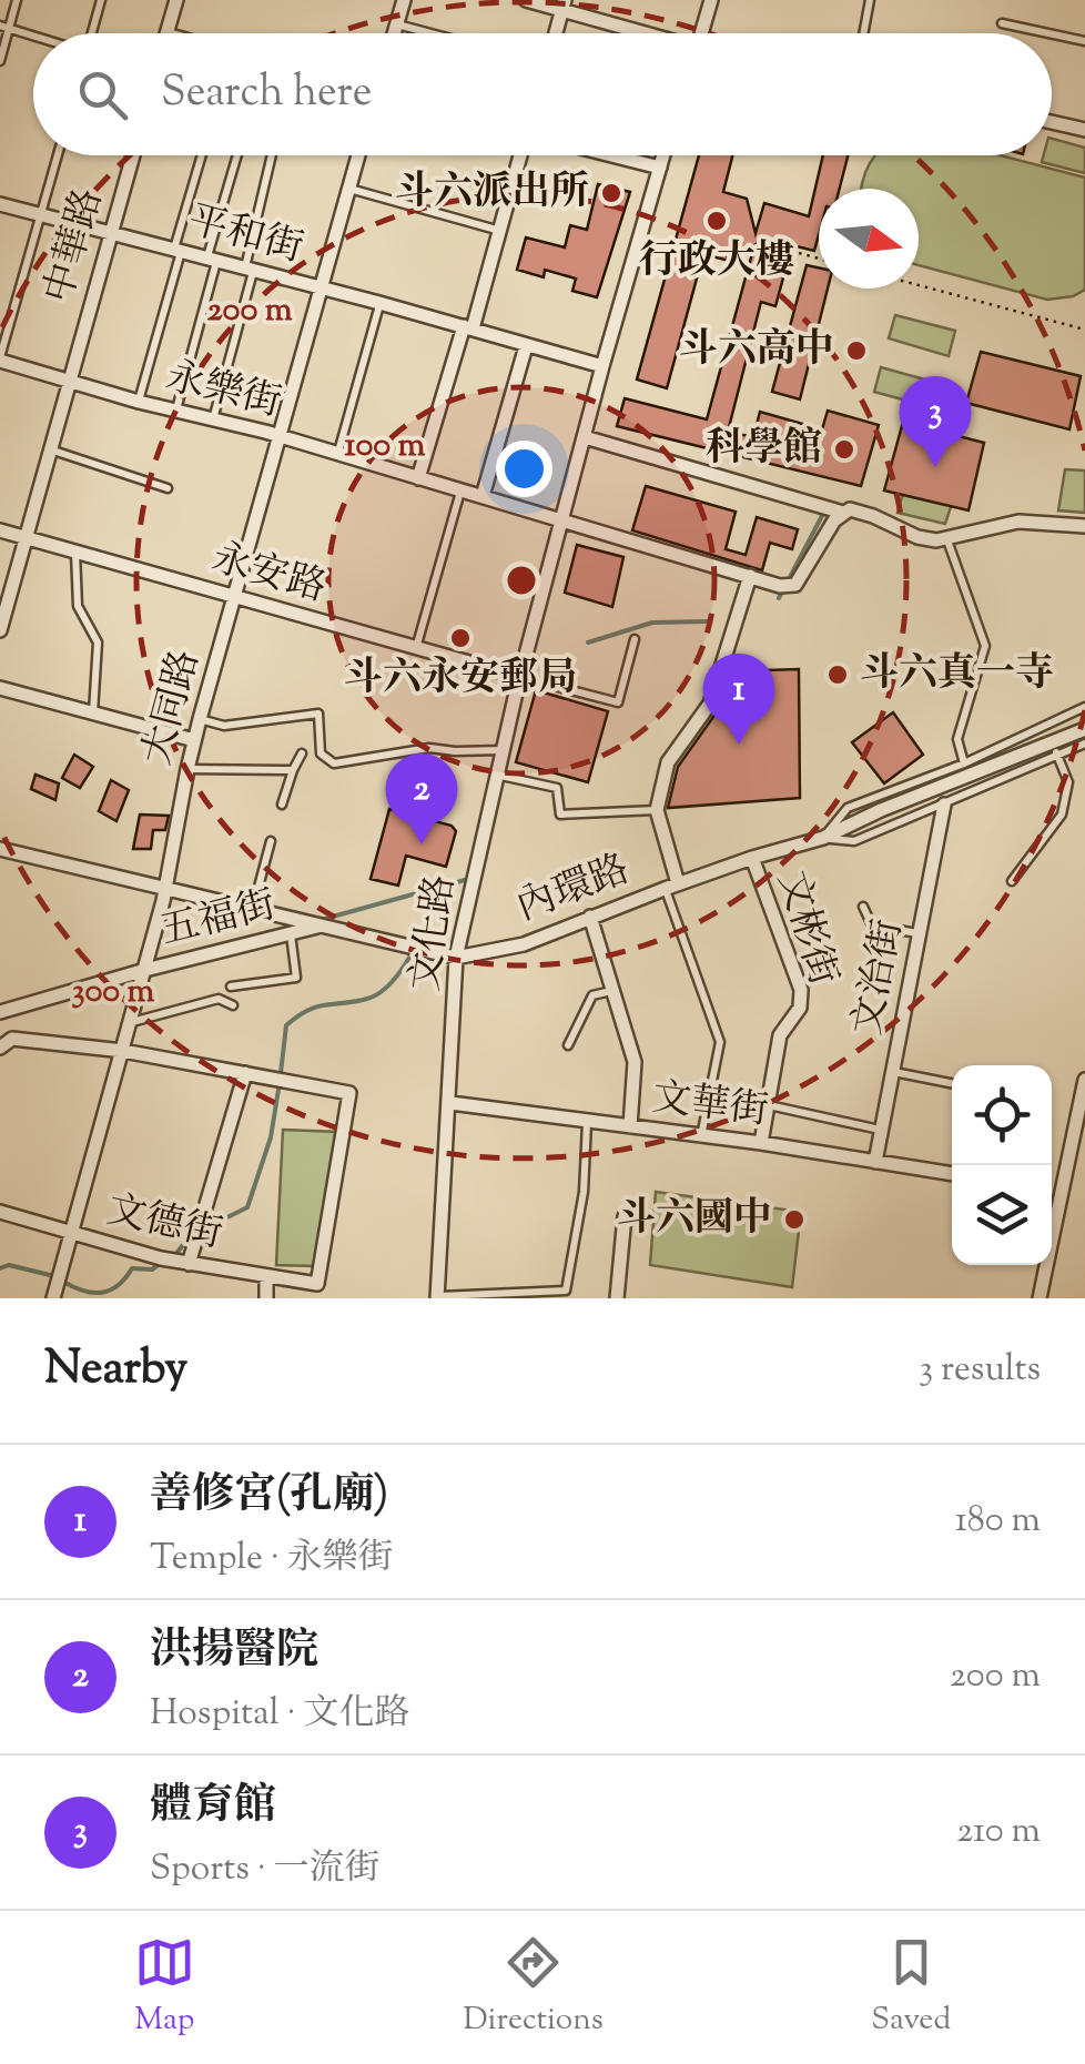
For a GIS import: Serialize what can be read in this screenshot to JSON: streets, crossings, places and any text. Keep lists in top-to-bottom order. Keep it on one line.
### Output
{"streets":{"street":["平和街","中華路","永樂街","永安路","大同路","內環路","五福街","文彬街","文化路","文治街","文華街","文德街"]},"crossings":[["平和街","中華路"],["平和街","大同路"],["平和街","文化路"],["中華路","永樂街"],["中華路","永安路"],["永樂街","大同路"],["永樂街","文化路"],["永安路","大同路"],["永安路","文化路"],["大同路","內環路"],["大同路","五福街"],["大同路","文德街"],["內環路","五福街"],["內環路","文彬街"],["內環路","文化路"],["文彬街","文華街"],["文化路","文華街"],["文治街","文華街"]],"places":["斗六派出所","行政大樓","斗六高中","科學館","斗六永安郵局","斗六真一寺","斗六國中"],"north":"right","page":{"search":"Search here","pins":["3","1","2"],"heading":["Nearby","3 results"],"list":[{"mark":"1","name":"善修宮(孔廟)","note":"Temple · 永樂街","value":"180 m"},{"mark":"2","name":"洪揚醫院","note":"Hospital · 文化路","value":"200 m"},{"mark":"3","name":"體育館","note":"Sports · 一流街","value":"210 m"}],"nav":["Map","Directions","Saved"]},"rings":["200 m","100 m","300 m"]}
